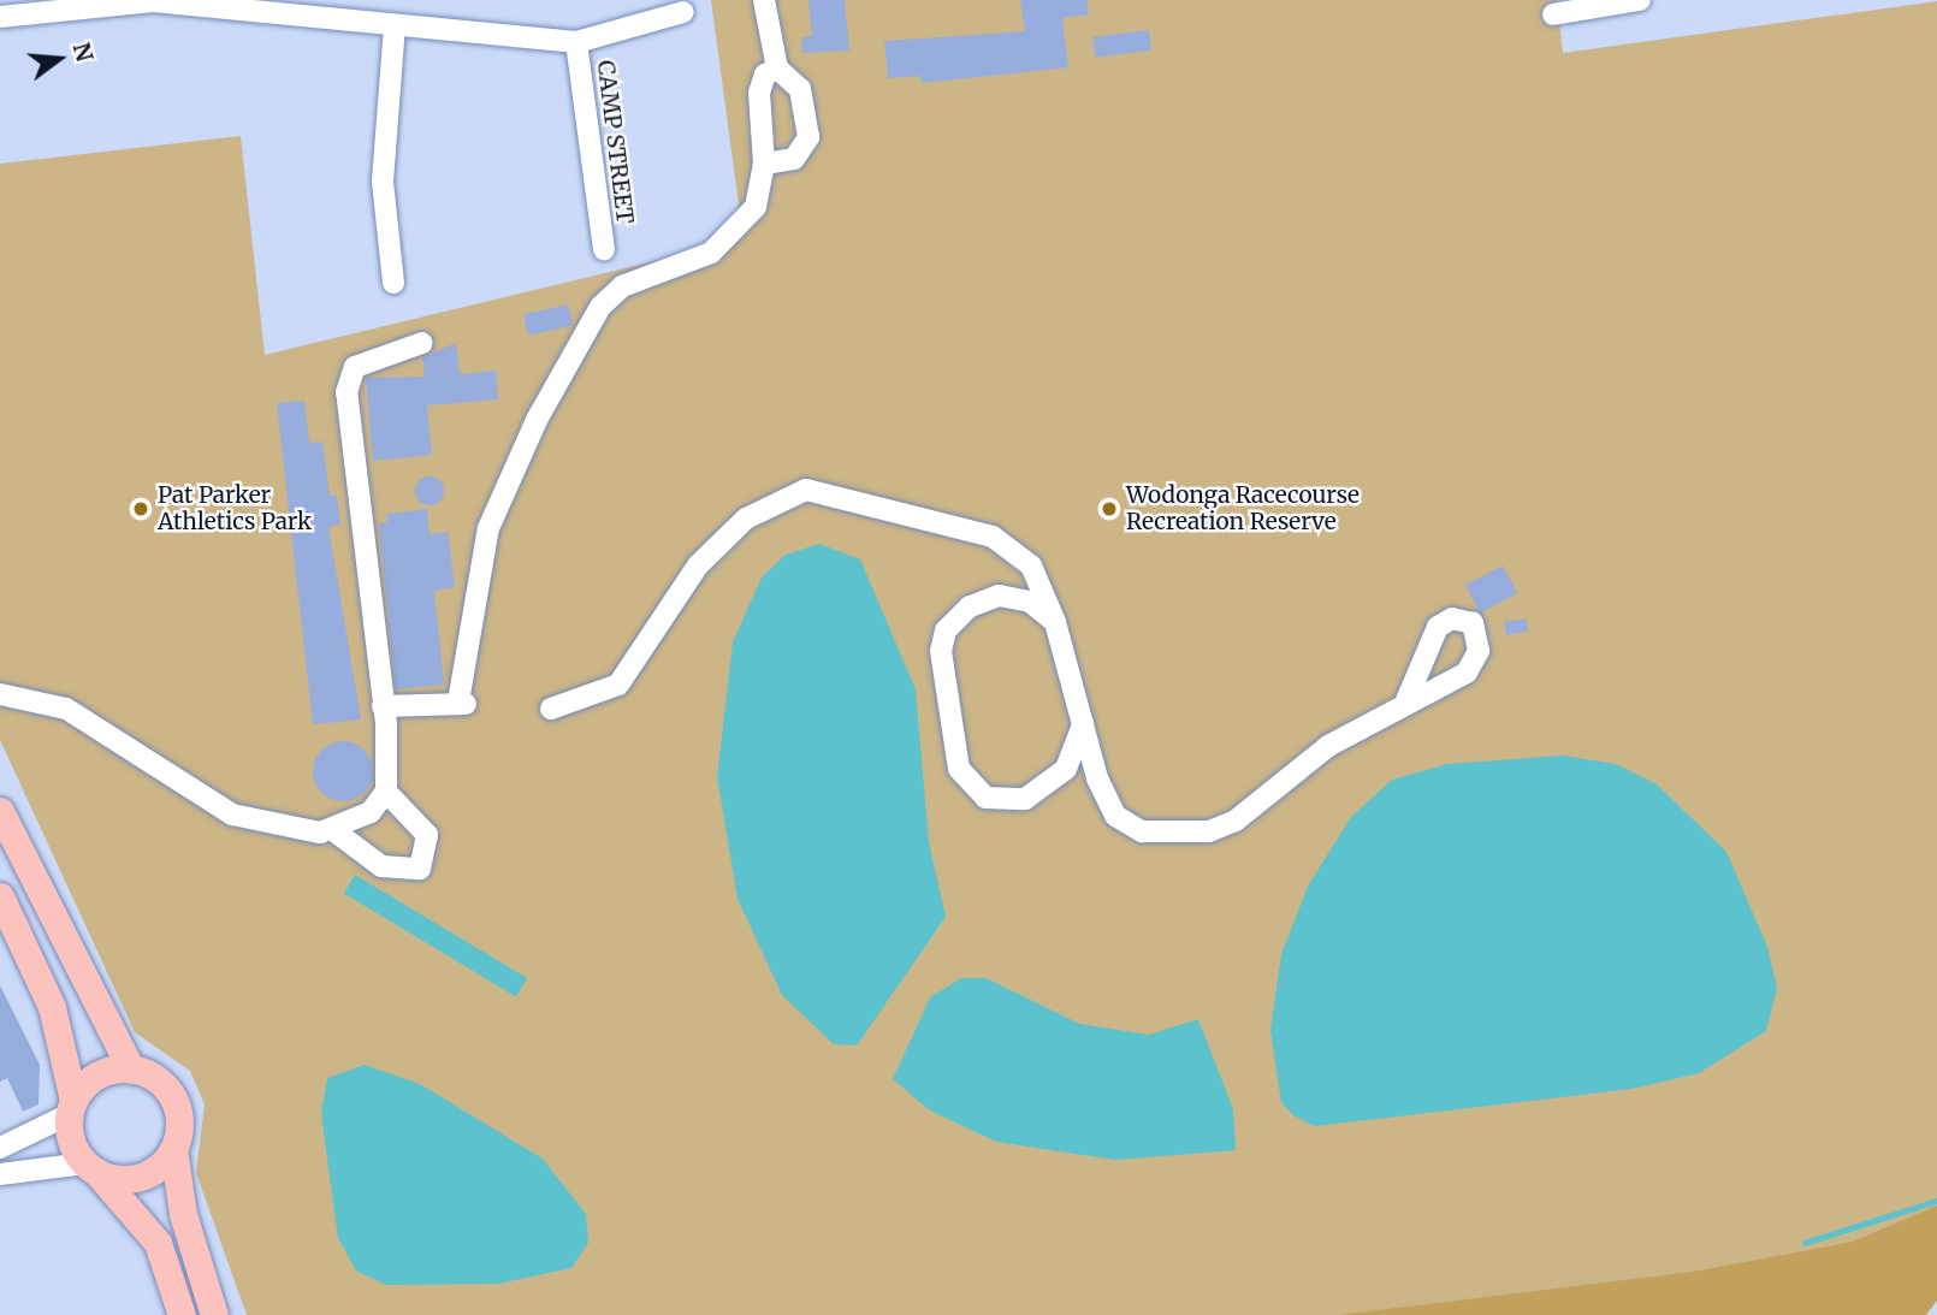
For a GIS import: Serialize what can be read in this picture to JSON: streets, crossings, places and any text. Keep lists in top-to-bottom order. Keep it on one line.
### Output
{"streets":{"street":["CAMP STREET"]},"places":["Pat Parker Athletics Park","Wodonga Racecourse Recreation Reserve"],"north":"right"}
